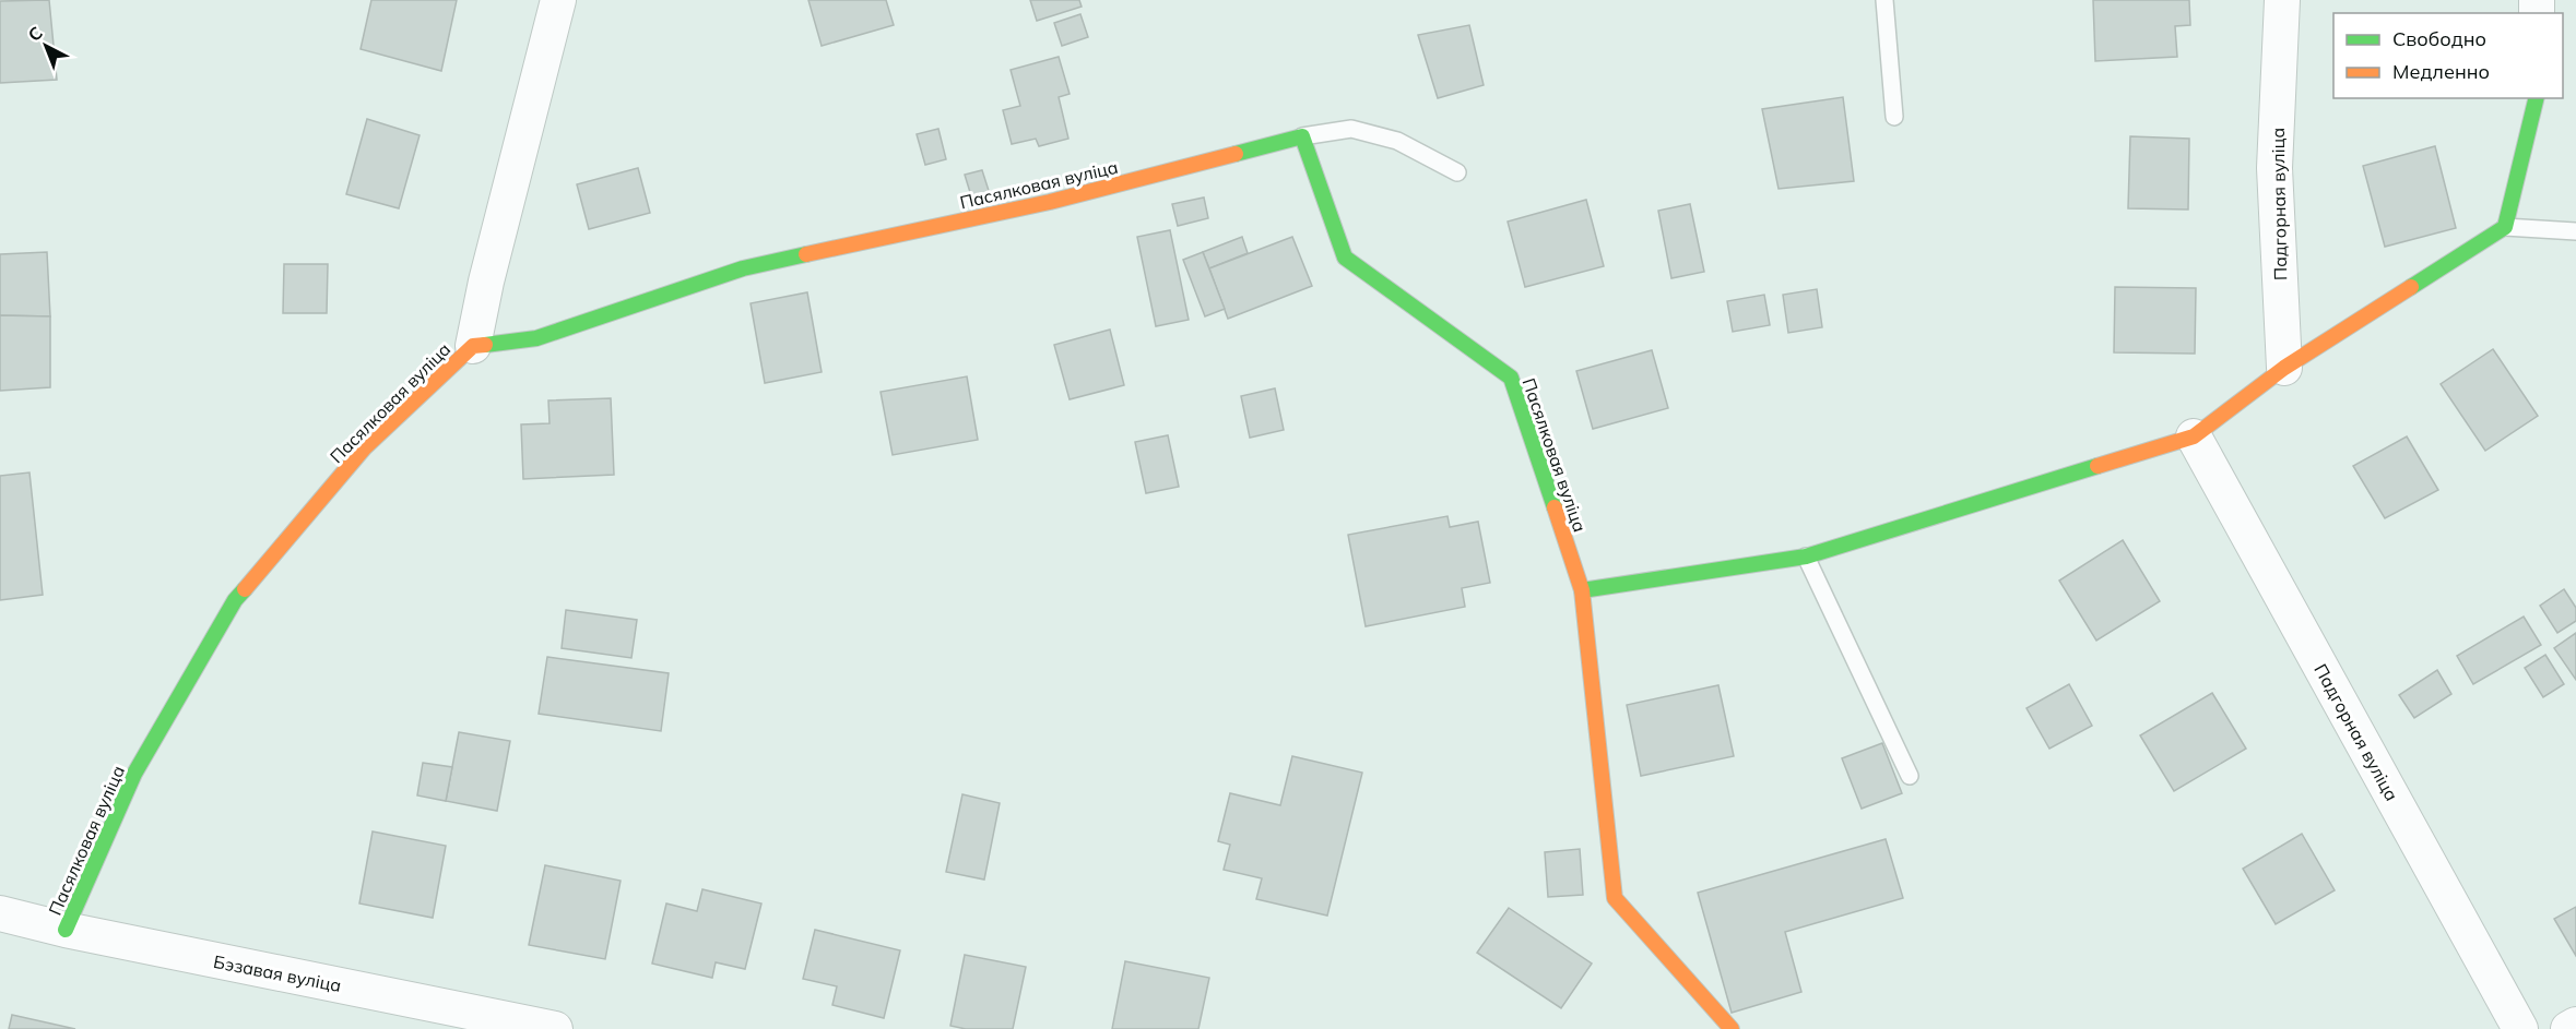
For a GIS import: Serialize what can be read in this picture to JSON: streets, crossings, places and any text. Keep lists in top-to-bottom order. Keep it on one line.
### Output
{"streets":{"street":["Пасялковая вуліца","Падгорная вуліца","Бэзавая вуліца"]},"crossings":[["Пасялковая вуліца","Бэзавая вуліца"]],"legend":["Свободно","Медленно"],"north":"top left"}
